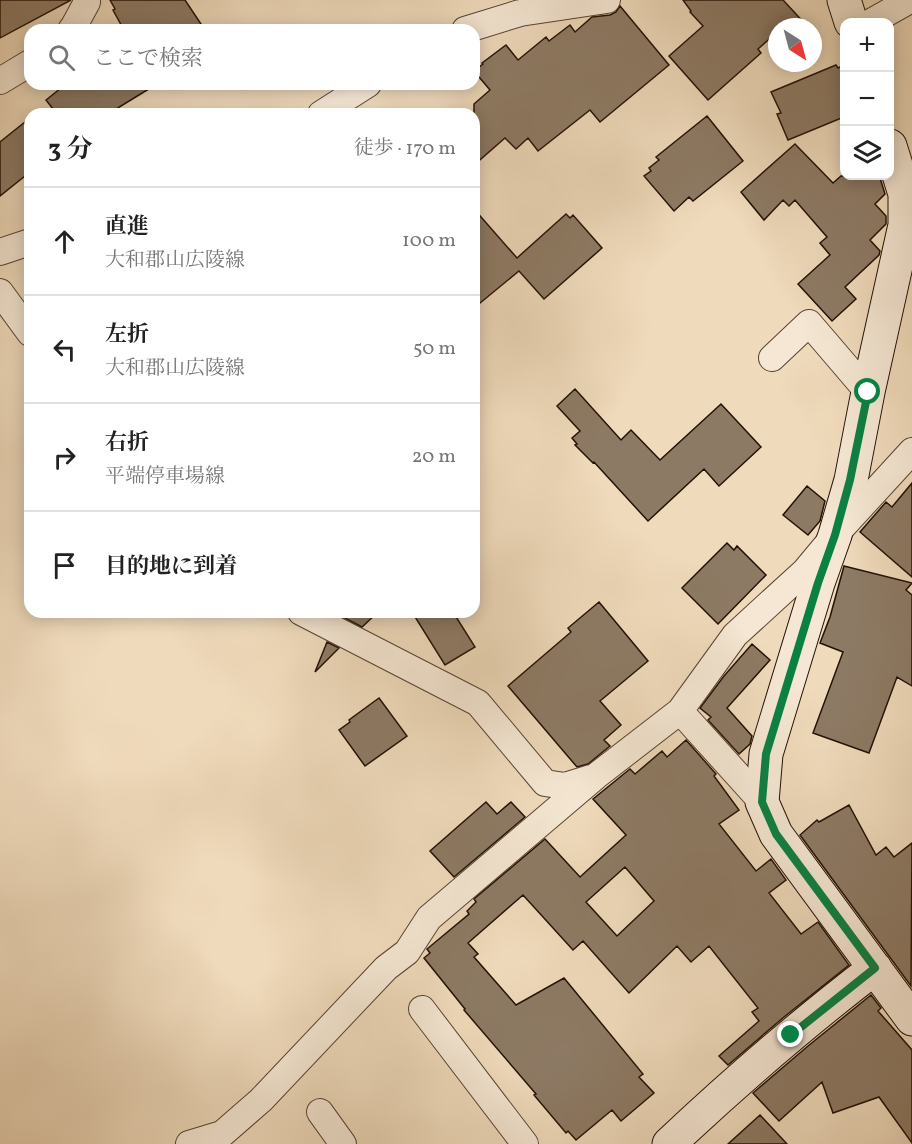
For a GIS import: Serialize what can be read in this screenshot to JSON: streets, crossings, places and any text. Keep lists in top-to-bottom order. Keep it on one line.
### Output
{"north":"bottom right","page":{"map_buttons":["+","−"],"search":"ここで検索","heading":["3 分","徒歩 · 170 m"],"list":[["直進","大和郡山広陵線","100 m"],["左折","大和郡山広陵線","50 m"],["右折","平端停車場線","20 m"],"目的地に到着"]}}
